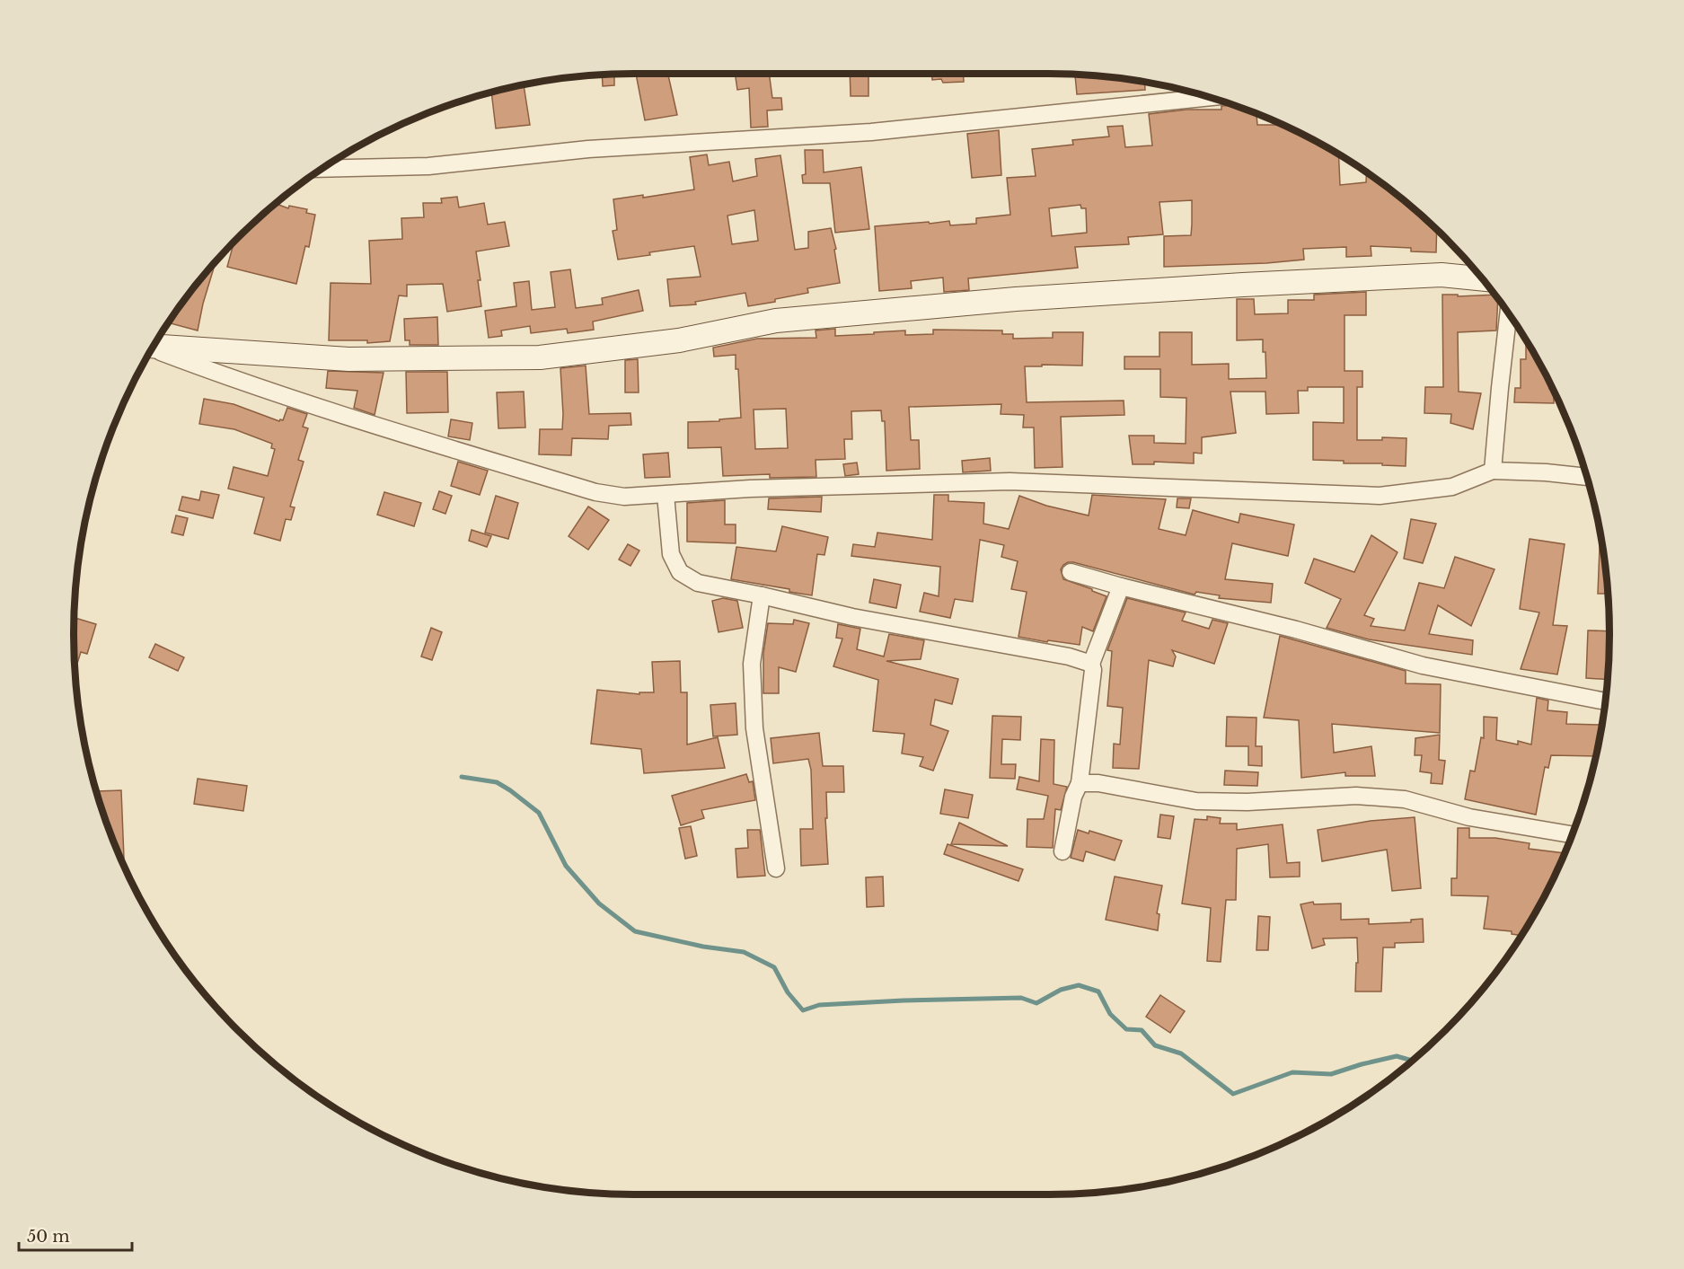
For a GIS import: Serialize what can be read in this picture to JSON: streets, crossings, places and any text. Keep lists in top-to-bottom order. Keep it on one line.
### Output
{"scale_bar":"50 m"}
